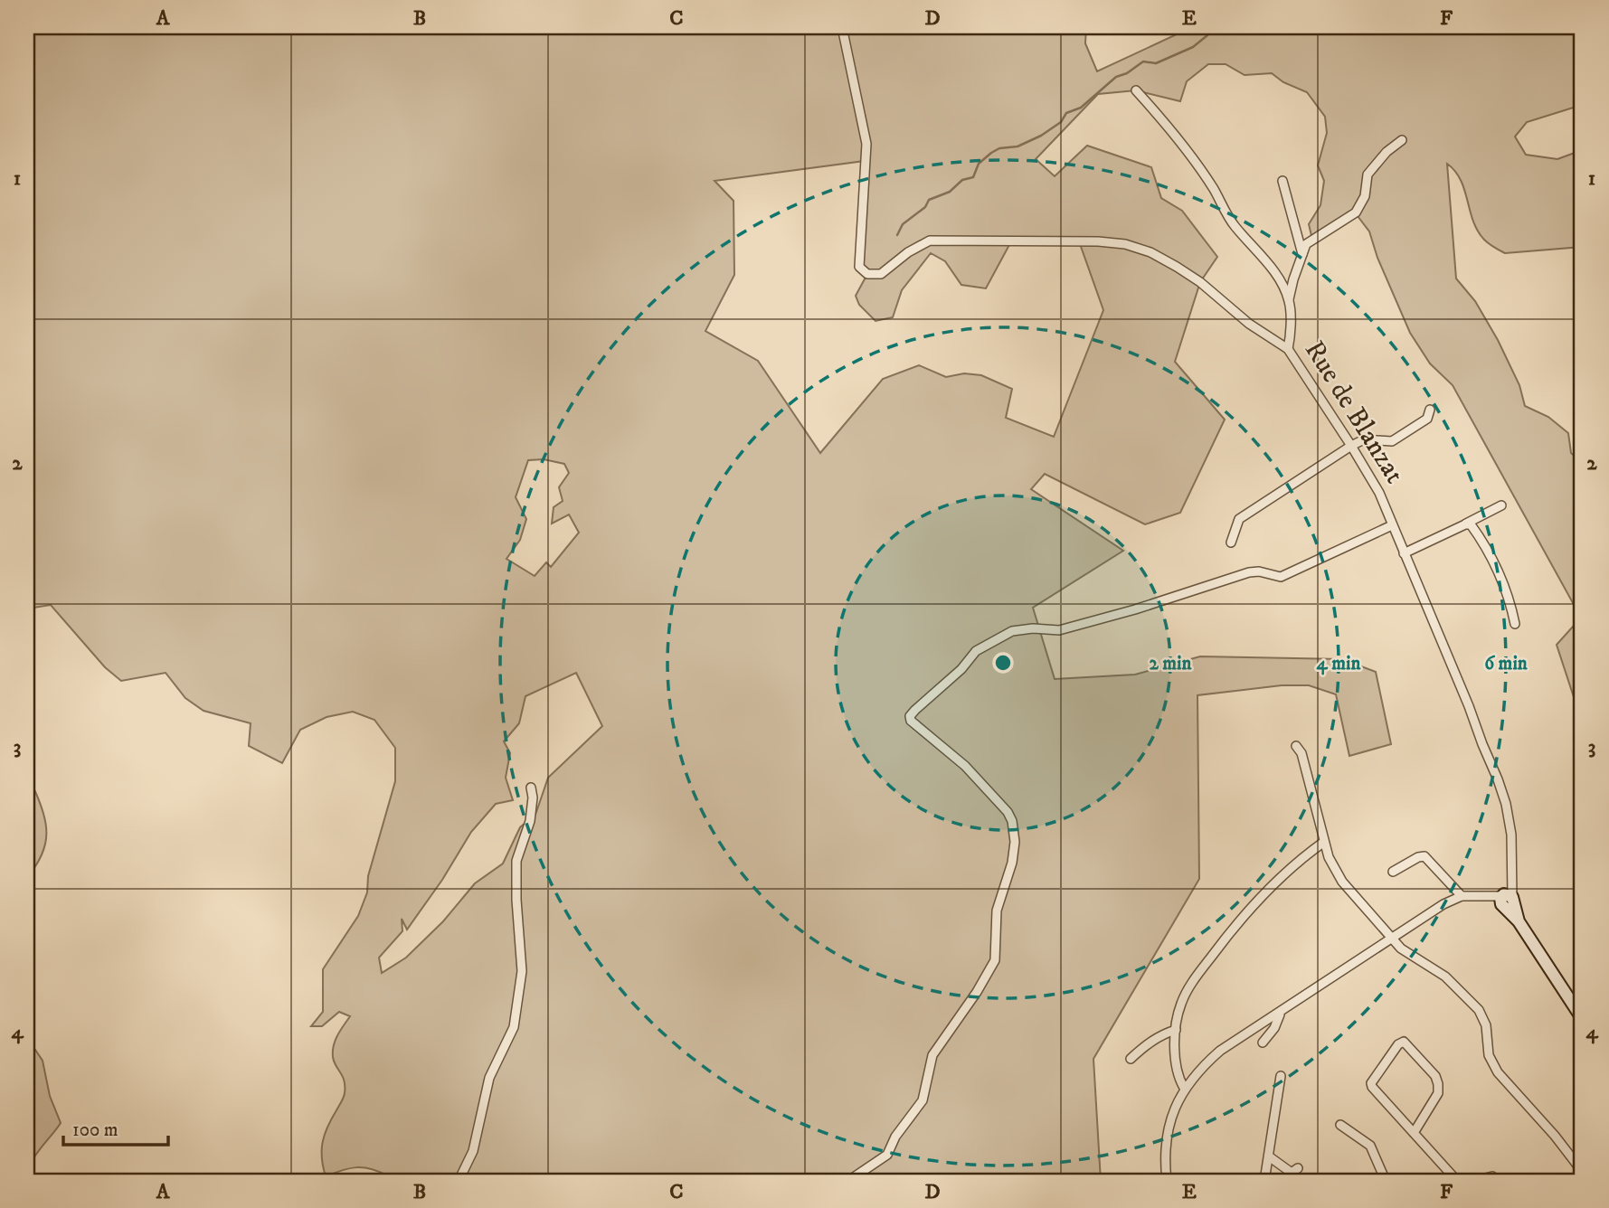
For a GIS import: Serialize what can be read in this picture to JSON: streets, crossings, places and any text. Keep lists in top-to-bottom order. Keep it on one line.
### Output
{"streets":{"street":["Rue de Blanzat"]},"scale_bar":"100 m","grid":{"columns":["A","B","C","D","E","F"],"rows":["1","2","3","4"]},"rings":["2 min","4 min","6 min"]}
